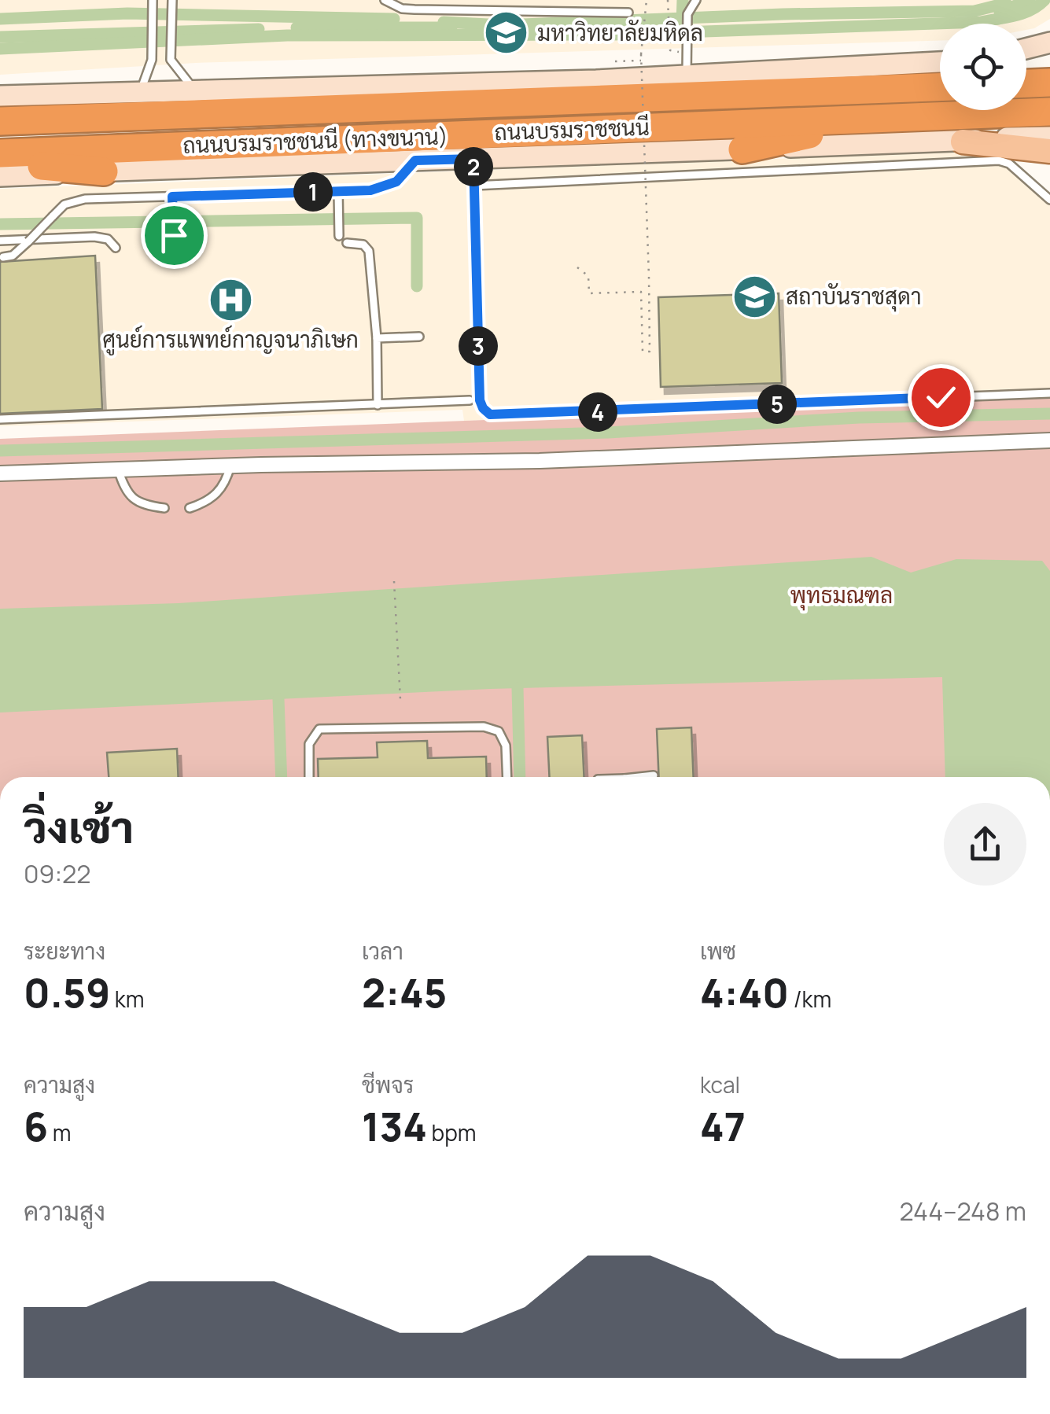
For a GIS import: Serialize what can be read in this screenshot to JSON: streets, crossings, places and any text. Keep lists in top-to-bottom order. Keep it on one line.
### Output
{"streets":{"highway":["ถนนบรมราชชนนี"],"main road":["ถนนบรมราชชนนี (ทางขนาน)"]},"parks":["พุทธมณฑล"],"places":{"school or university":["มหาวิทยาลัยมหิดล","สถาบันราชสุดา"],"hospital":["ศูนย์การแพทย์กาญจนาภิเษก"]},"page":{"pins":["2","1","3","5","4"],"heading":["วิ่งเช้า","09:22"],"stats":[["ระยะทาง","0.59 km"],["เวลา","2:45"],["เพซ","4:40 /km"],["ความสูง","6 m"],["ชีพจร","134 bpm"],["kcal","47"]],"chart":["ความสูง","244–248 m"]}}
